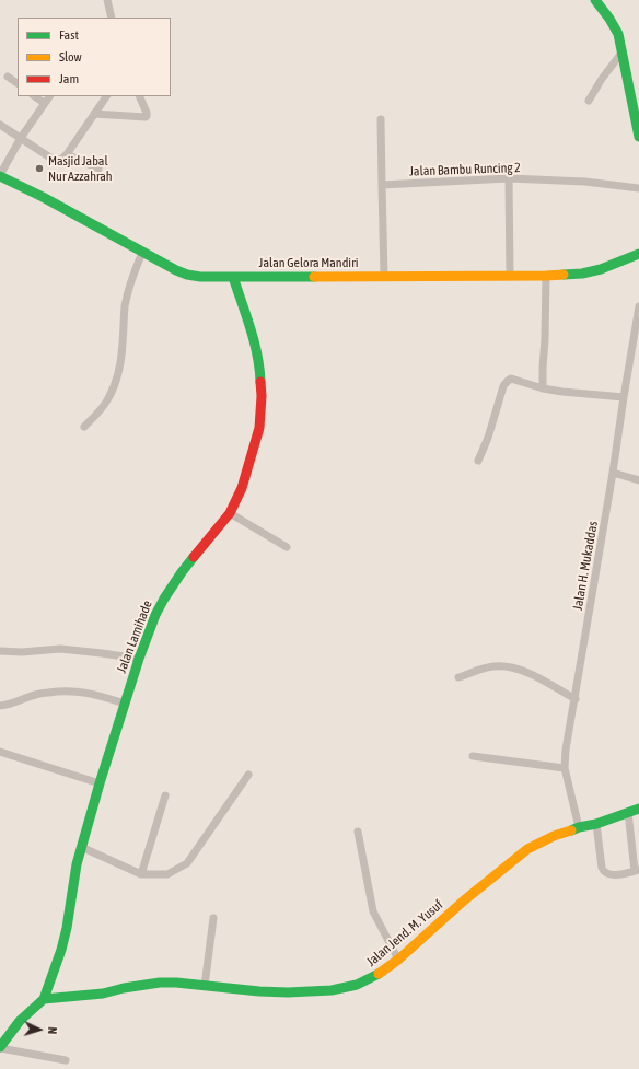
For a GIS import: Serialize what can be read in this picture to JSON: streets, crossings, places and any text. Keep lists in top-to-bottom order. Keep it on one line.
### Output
{"streets":{"main road":["Jalan Gelora Mandiri","Jalan Lamihade","Jalan Jend. M. Yusuf"],"street":["Jalan Bambu Runcing 2","Jalan H. Mukaddas"]},"crossings":[["Jalan Gelora Mandiri","Jalan Lamihade"],["Jalan H. Mukaddas","Jalan Jend. M. Yusuf"],["Jalan Lamihade","Jalan Jend. M. Yusuf"]],"places":["Masjid Jabal Nur Azzahrah"],"legend":["Fast","Slow","Jam"],"north":"right"}
